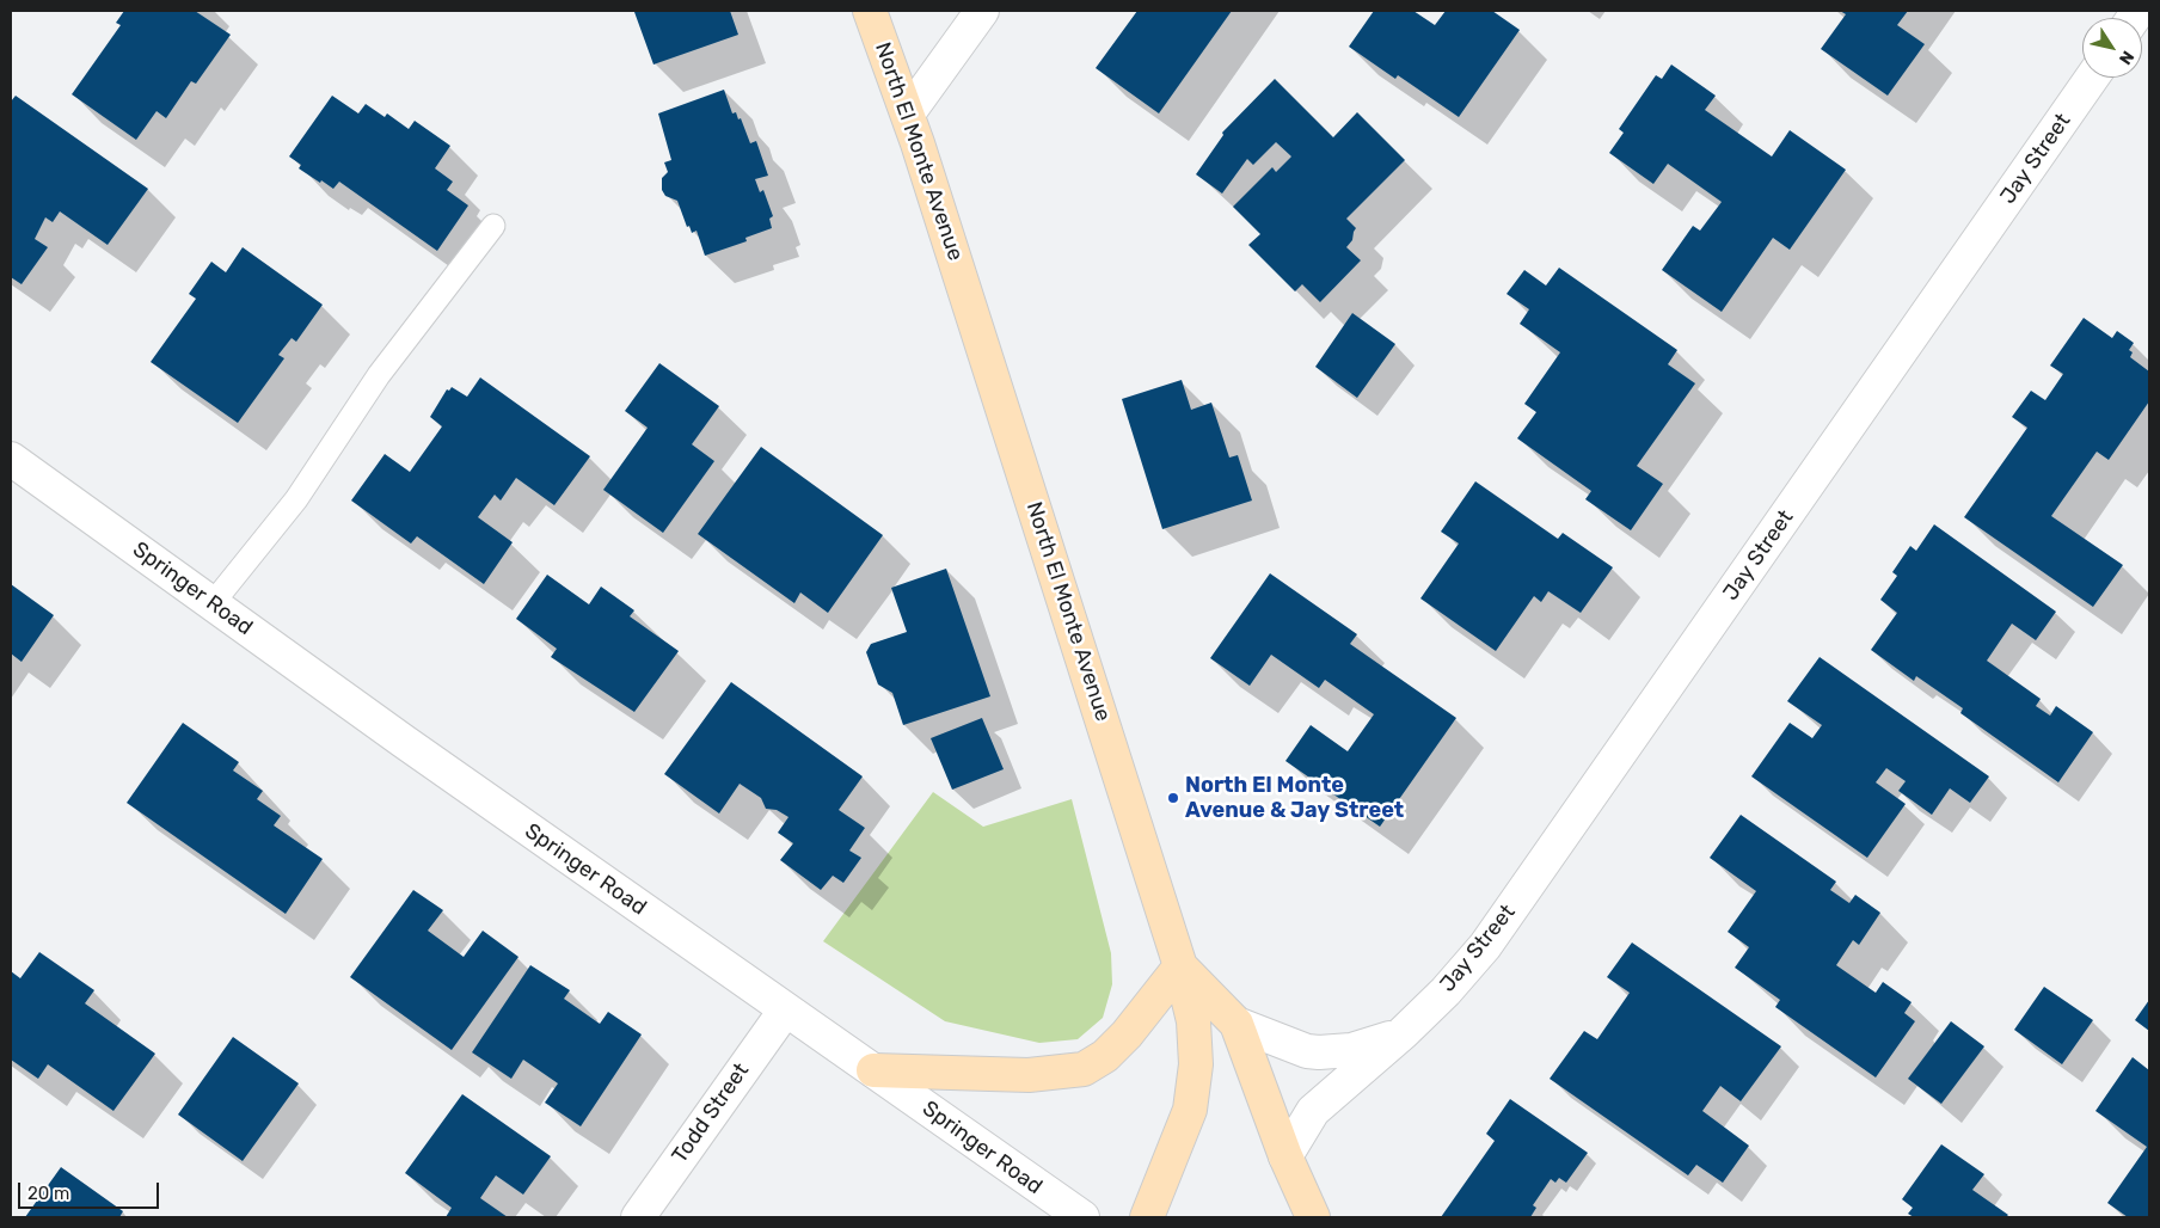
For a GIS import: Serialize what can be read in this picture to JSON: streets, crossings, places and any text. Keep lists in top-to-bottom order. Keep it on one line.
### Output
{"streets":{"main road":["North El Monte Avenue"],"street":["Jay Street","Springer Road","Todd Street"]},"crossings":[["Springer Road","Todd Street"]],"places":["North El Monte Avenue & Jay Street"],"scale_bar":"20 m","north":"bottom right"}
